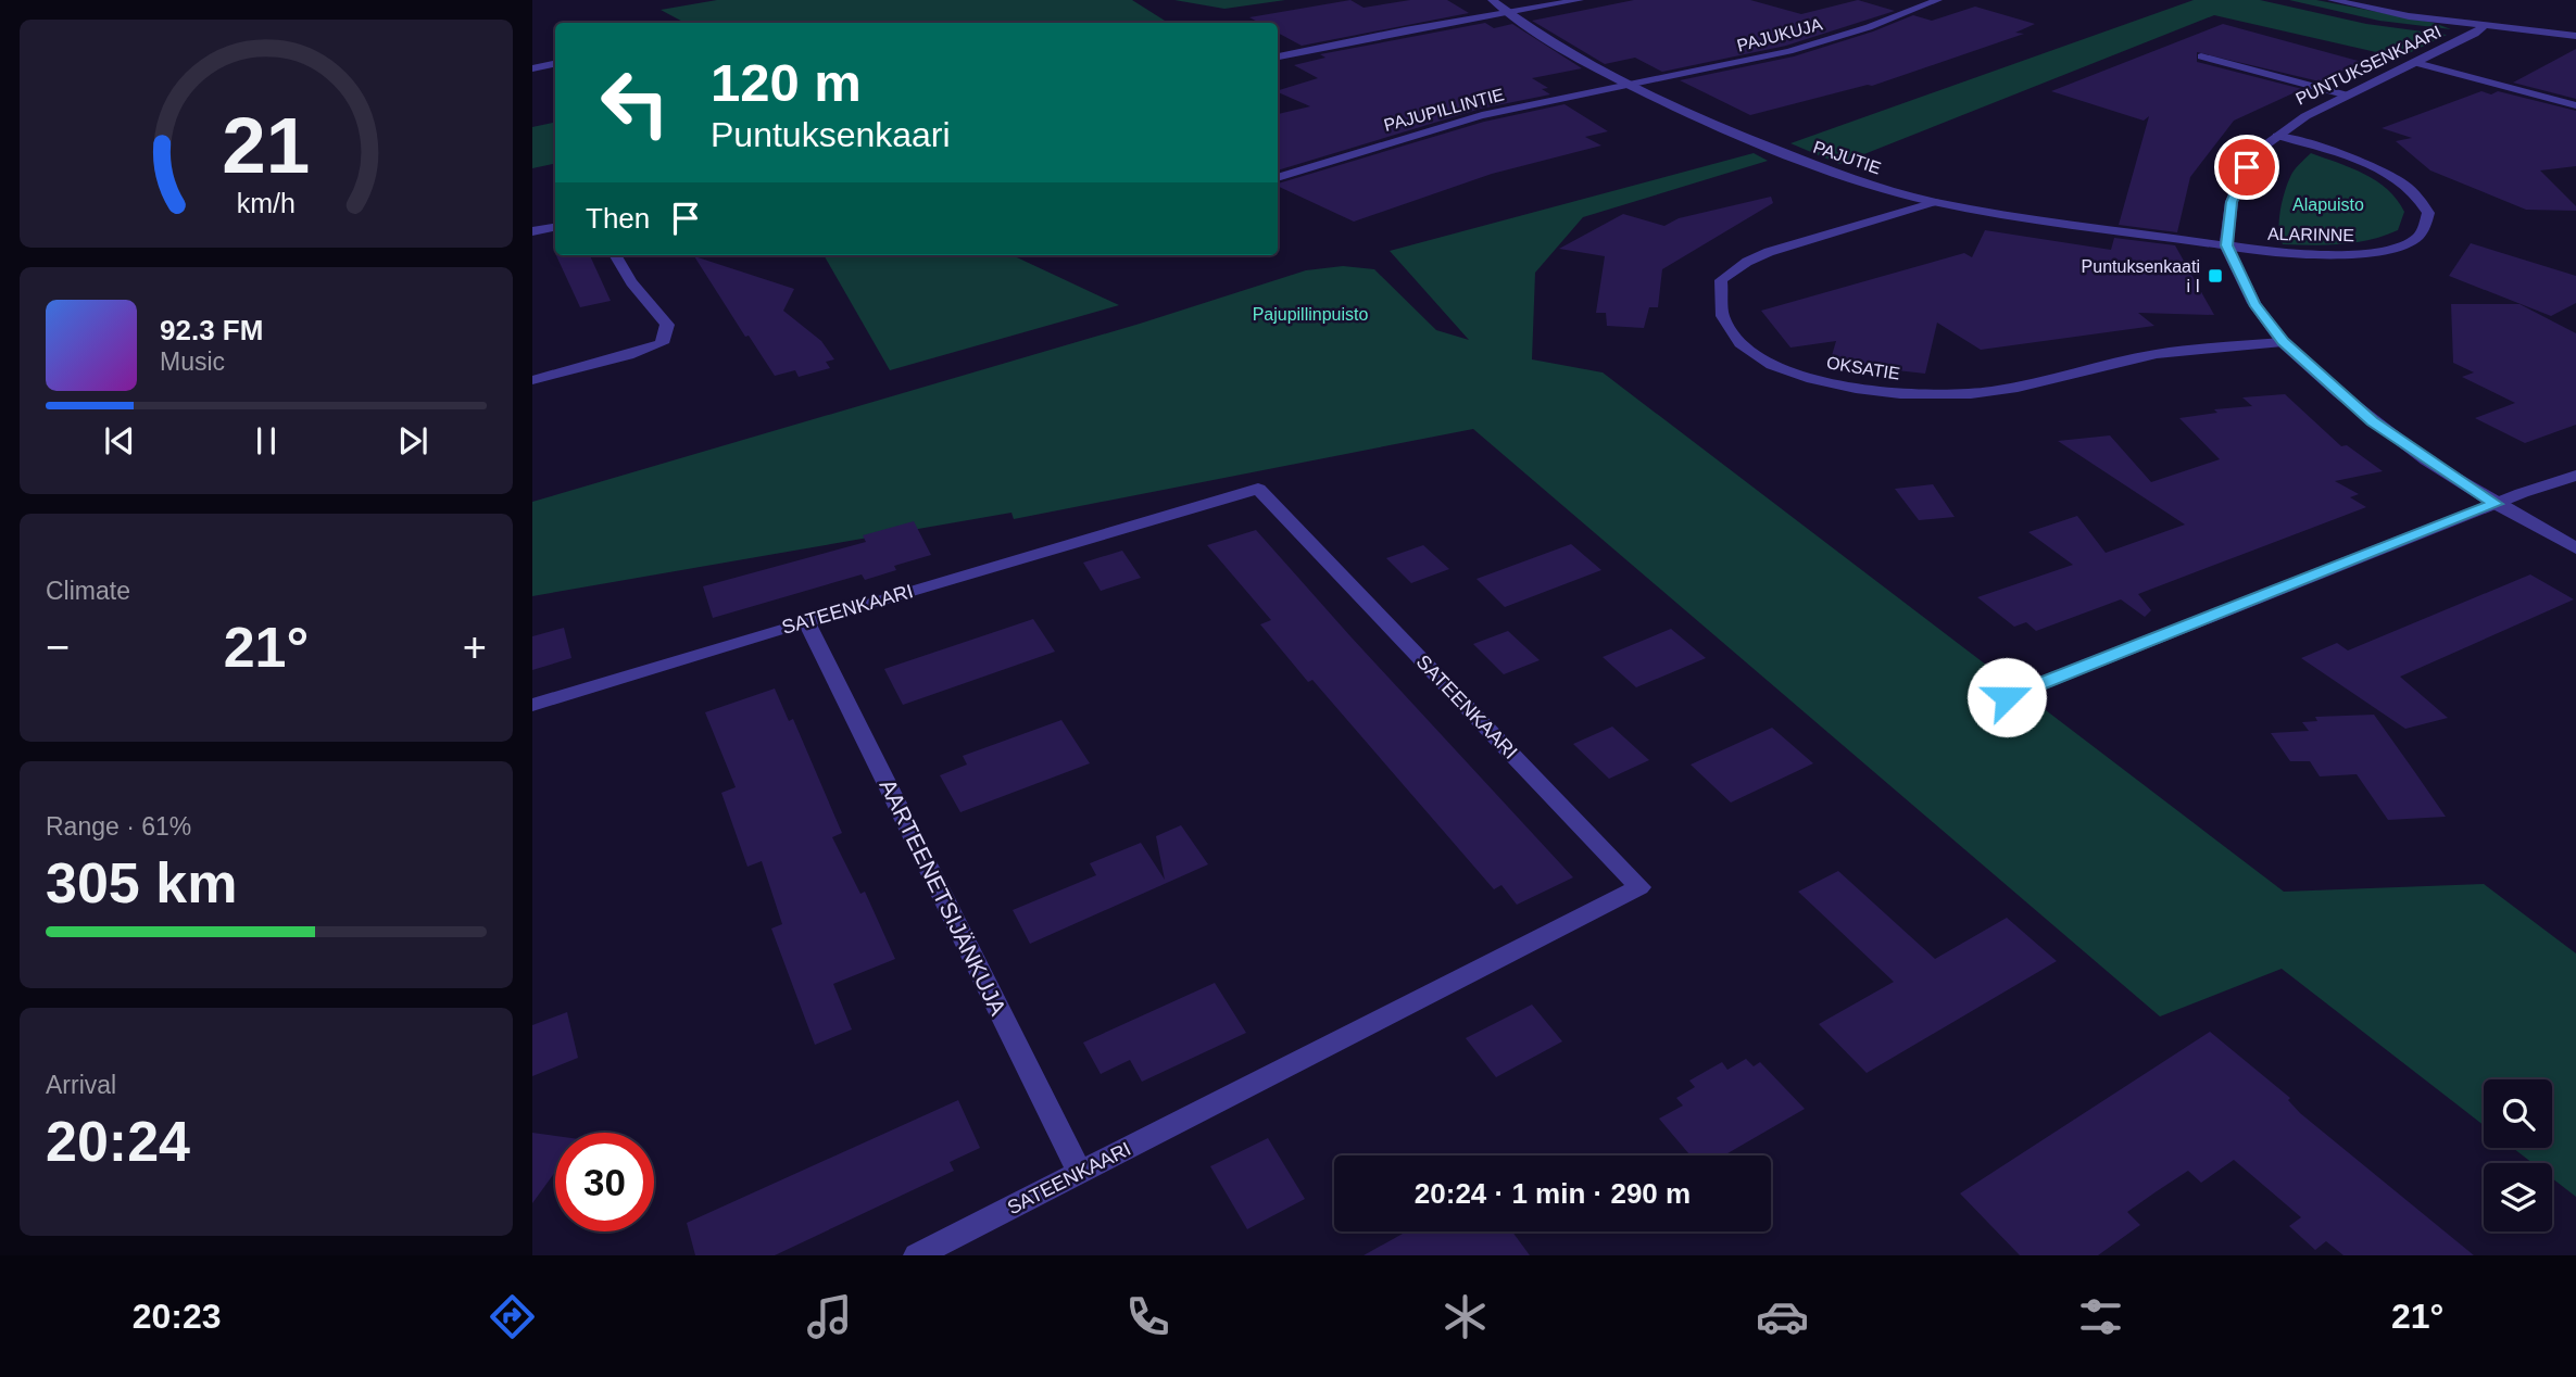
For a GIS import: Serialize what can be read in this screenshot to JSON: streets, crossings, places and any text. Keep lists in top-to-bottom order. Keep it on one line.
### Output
{"streets":{"street":["PAJUKUJA","PUNTUKSENKAARI","PAJUPILLINTIE","PAJUTIE","ALARINNE","OKSATIE","SATEENKAARI","AARTEENETSIJÄNKUJA"]},"crossings":[["PAJUKUJA","PAJUPILLINTIE"],["PAJUKUJA","PAJUTIE"],["PUNTUKSENKAARI","PAJUTIE"],["PUNTUKSENKAARI","ALARINNE"],["PAJUPILLINTIE","PAJUTIE"],["PAJUTIE","ALARINNE"],["PAJUTIE","OKSATIE"],["SATEENKAARI","AARTEENETSIJÄNKUJA"]],"parks":["Alapuisto","Pajupillinpuisto"],"places":{"transit":["Puntuksenkaati i I"]},"page":{"turn":["120 m","Puntuksenkaari"],"then":"Then","song":["92.3 FM","Music"],"tile":["Climate",["Range · 61%","305 km"],["Arrival","20:24"]],"heat":["−","21°","+"],"limit":"30","trip":"20:24 · 1 min · 290 m","tabs":["20:23","21°"],"gauge":["21","km/h"]}}
